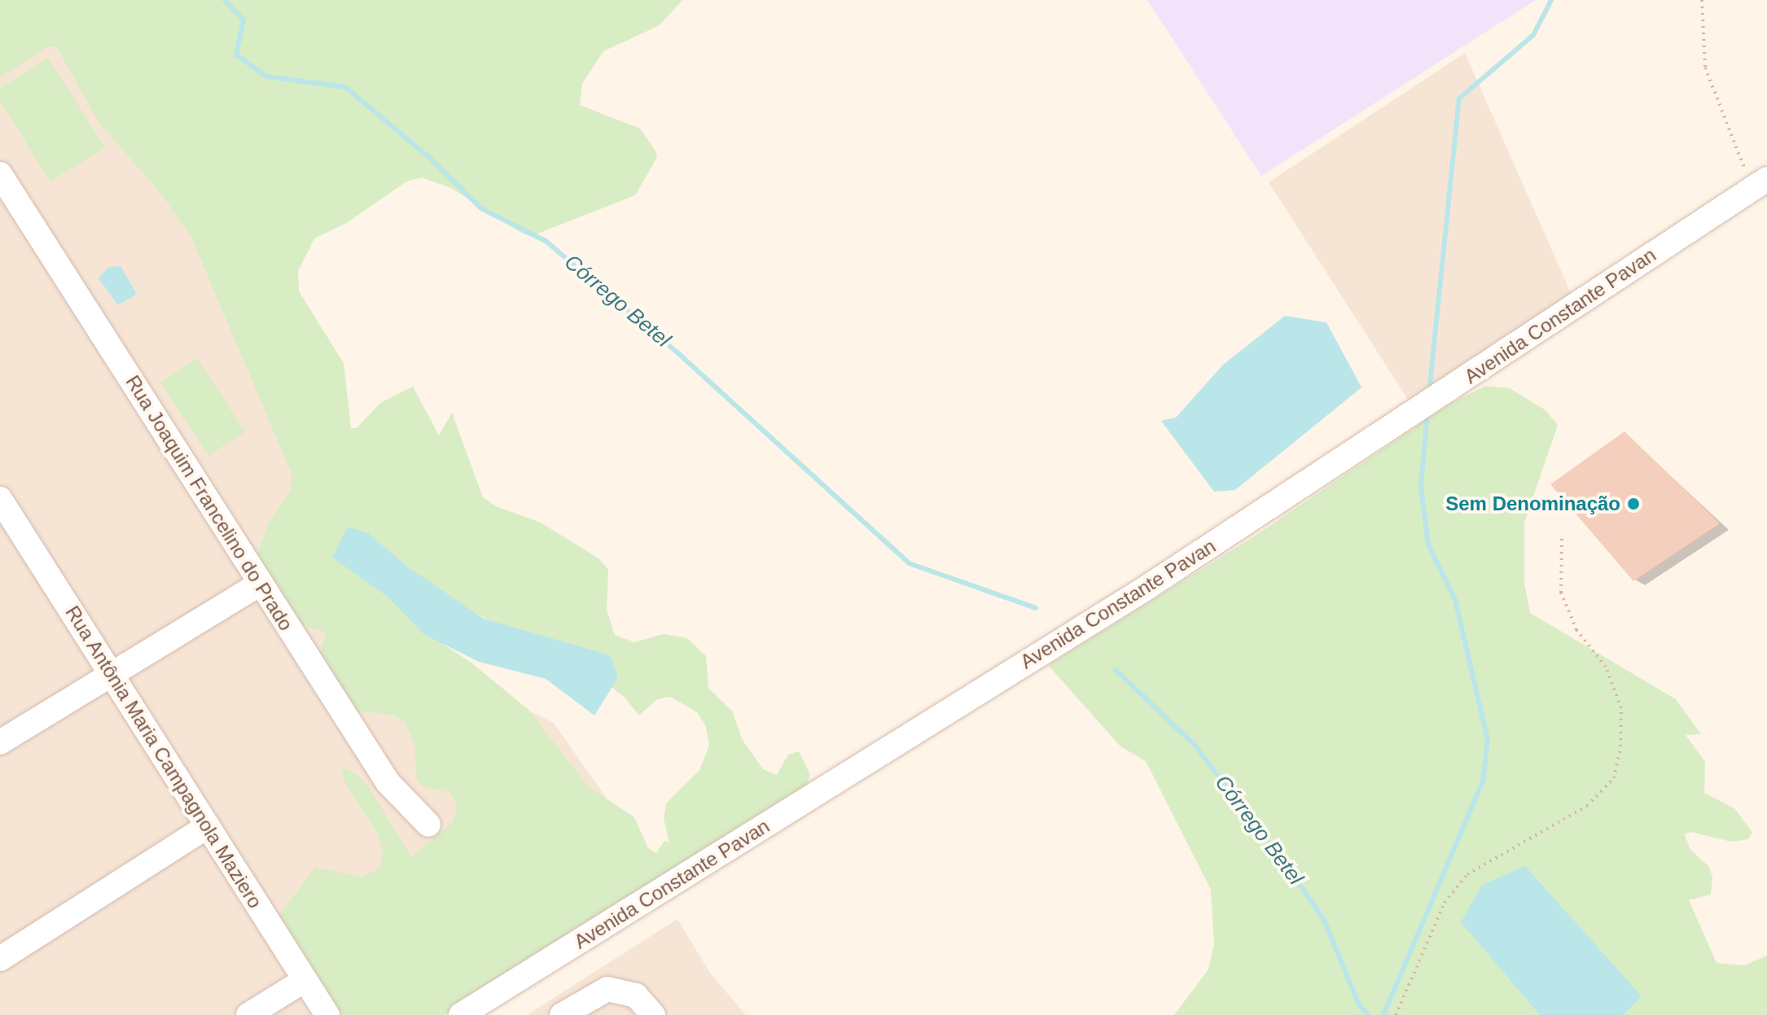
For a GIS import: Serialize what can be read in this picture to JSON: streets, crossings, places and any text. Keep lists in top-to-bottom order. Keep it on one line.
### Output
{"streets":{"street":["Avenida Constante Pavan","Rua Joaquim Francelino do Prado","Rua Antônia Maria Campagnola Maziero"]},"water":["Córrego Betel"],"places":["Sem Denominação"]}
